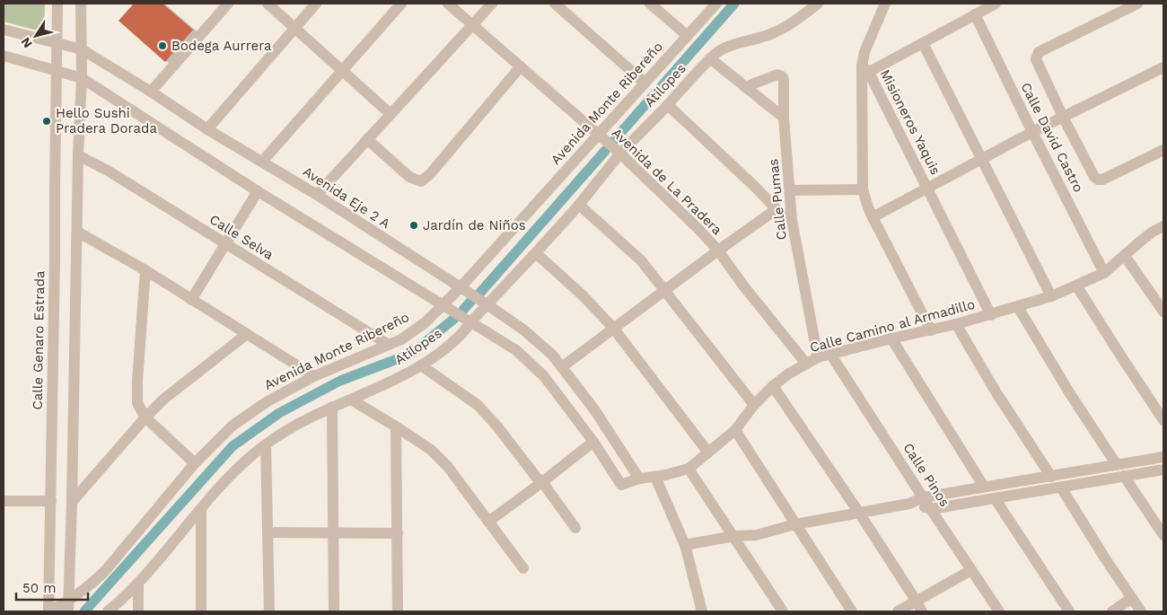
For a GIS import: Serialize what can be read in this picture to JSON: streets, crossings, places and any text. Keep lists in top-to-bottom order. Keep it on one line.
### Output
{"streets":{"street":["Atilopes","Avenida Monte Ribereño","Misioneros Yaquis","Calle David Castro","Avenida de La Pradera","Avenida Eje 2 A","Calle Pumas","Calle Selva","Calle Camino al Armadillo","Calle Genaro Estrada","Calle Pinos"]},"crossings":[["Atilopes","Avenida de La Pradera"],["Atilopes","Avenida Eje 2 A"],["Avenida Monte Ribereño","Avenida de La Pradera"],["Avenida Monte Ribereño","Avenida Eje 2 A"],["Avenida Monte Ribereño","Calle Selva"],["Avenida Monte Ribereño","Calle Genaro Estrada"],["Misioneros Yaquis","Calle David Castro"],["Misioneros Yaquis","Calle Camino al Armadillo"],["Calle David Castro","Calle Camino al Armadillo"],["Avenida de La Pradera","Calle Camino al Armadillo"],["Avenida Eje 2 A","Calle Camino al Armadillo"],["Avenida Eje 2 A","Calle Genaro Estrada"],["Calle Pumas","Calle Camino al Armadillo"],["Calle Camino al Armadillo","Calle Pinos"]],"places":["Bodega Aurrera","Hello Sushi Pradera Dorada","Jardín de Niños"],"scale_bar":"50 m","north":"bottom left"}
